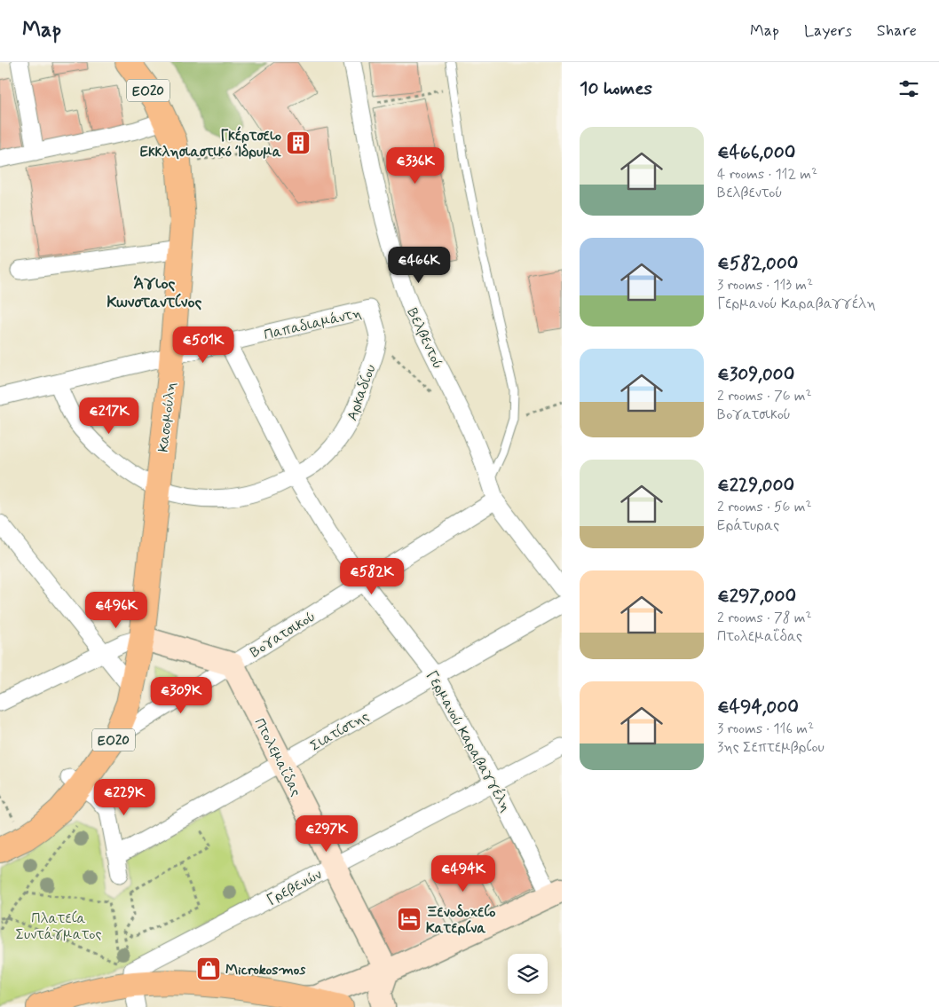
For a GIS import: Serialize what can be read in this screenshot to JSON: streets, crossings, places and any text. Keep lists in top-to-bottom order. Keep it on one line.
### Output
{"streets":{"main road":["ΕΟ20","Κασομούλη"],"street":["Παπαδιαμάντη","Βελβεντού","Αρκαδίου","Βογατσικού","Σιατίστης","Γερμανού Καραβαγγέλη","Πτολεμαΐδας","Γρεβενών"]},"crossings":[["ΕΟ20","Κασομούλη"],["Παπαδιαμάντη","Αρκαδίου"],["Παπαδιαμάντη","Κασομούλη"],["Παπαδιαμάντη","Γερμανού Καραβαγγέλη"],["Βελβεντού","Βογατσικού"],["Αρκαδίου","Κασομούλη"],["Αρκαδίου","Γερμανού Καραβαγγέλη"],["Κασομούλη","Βογατσικού"],["Βογατσικού","Γερμανού Καραβαγγέλη"],["Βογατσικού","Πτολεμαΐδας"],["Σιατίστης","Γερμανού Καραβαγγέλη"],["Σιατίστης","Πτολεμαΐδας"],["Γερμανού Καραβαγγέλη","Γρεβενών"],["Πτολεμαΐδας","Γρεβενών"]],"districts":["Άγιος Κωνσταντίνος"],"parks":["Πλατεία Συντάγματος"],"places":{"building":["Γκέρτσειο Εκκλησιαστικό Ίδρυμα"],"hotel":["Ξενοδοχείο Κατερίνα"],"shop":["Microkosmos"]},"page":{"header":"Map","nav":["Map","Layers","Share"],"heading":"10 homes","list":[{"name":"€466,000","note":"4 rooms · 112 m² · Βελβεντού"},{"name":"€582,000","note":"3 rooms · 113 m² · Γερμανού Καραβαγγέλη"},{"name":"€309,000","note":"2 rooms · 76 m² · Βογατσικού"},{"name":"€229,000","note":"2 rooms · 56 m² · Εράτυρας"},{"name":"€297,000","note":"2 rooms · 78 m² · Πτολεμαΐδας"},{"name":"€494,000","note":"3 rooms · 116 m² · 3ης Σεπτεμβρίου"}],"price":["€336K","€466K","€501K","€217K","€582K","€496K","€309K","€229K","€297K","€494K"]}}
